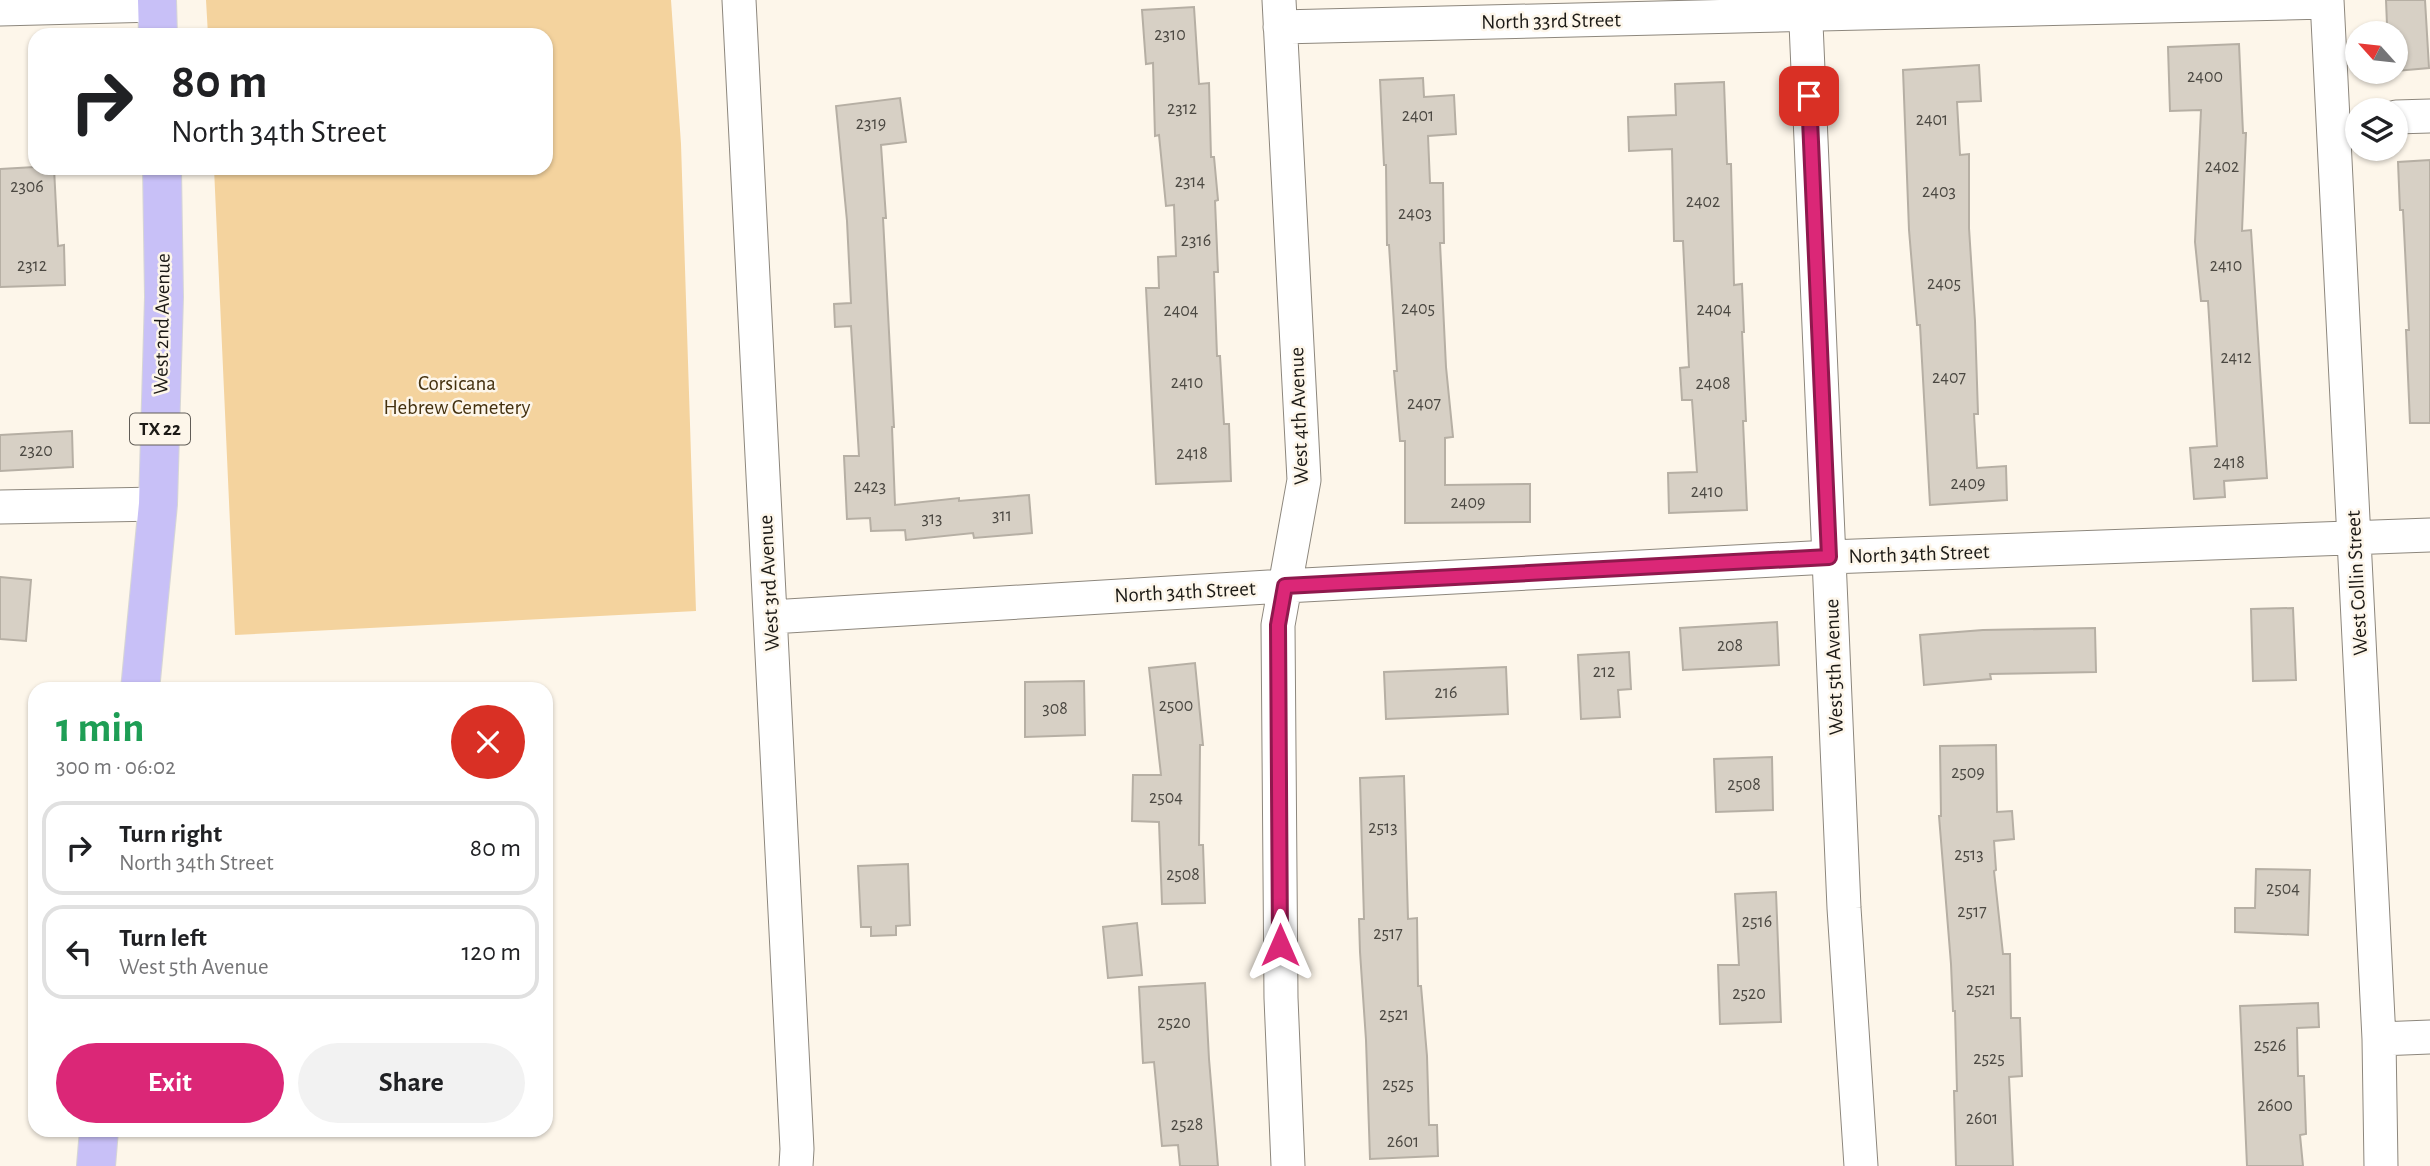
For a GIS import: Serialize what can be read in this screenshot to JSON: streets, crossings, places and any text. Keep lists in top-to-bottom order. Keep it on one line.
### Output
{"streets":{"main road":["West 2nd Avenue","TX 22"],"street":["North 33rd Street","West 4th Avenue","North 34th Street","West 3rd Avenue","West Collin Street","West 5th Avenue"]},"crossings":[["North 33rd Street","West 4th Avenue"],["North 33rd Street","West Collin Street"],["North 33rd Street","West 5th Avenue"],["West 4th Avenue","North 34th Street"],["North 34th Street","West 3rd Avenue"],["North 34th Street","West Collin Street"],["North 34th Street","West 5th Avenue"]],"parks":["Corsicana Hebrew Cemetery"],"house_numbers":["2310","2400","2312","2401","2401","2319","2402","2314","2306","2403","2402","2403","2316","2312","2410","2405","2405","2404","2404","2412","2407","2410","2408","2407","2320","2418","2418","2409","2423","2410","2409","311","313","208","212","216","2500","308","2509","2508","2504","2513","2513","2508","2504","2517","2516","2517","2521","2520","2521","2520","2526","2525","2525","2600","2601","2528","2601"],"north":"top left","page":{"turn":["80 m","North 34th Street"],"heading":["1 min","300 m · 06:02"],"list":[{"name":"Turn right","note":"North 34th Street","value":"80 m"},{"name":"Turn left","note":"West 5th Avenue","value":"120 m"}],"buttons":["Exit","Share"]}}
